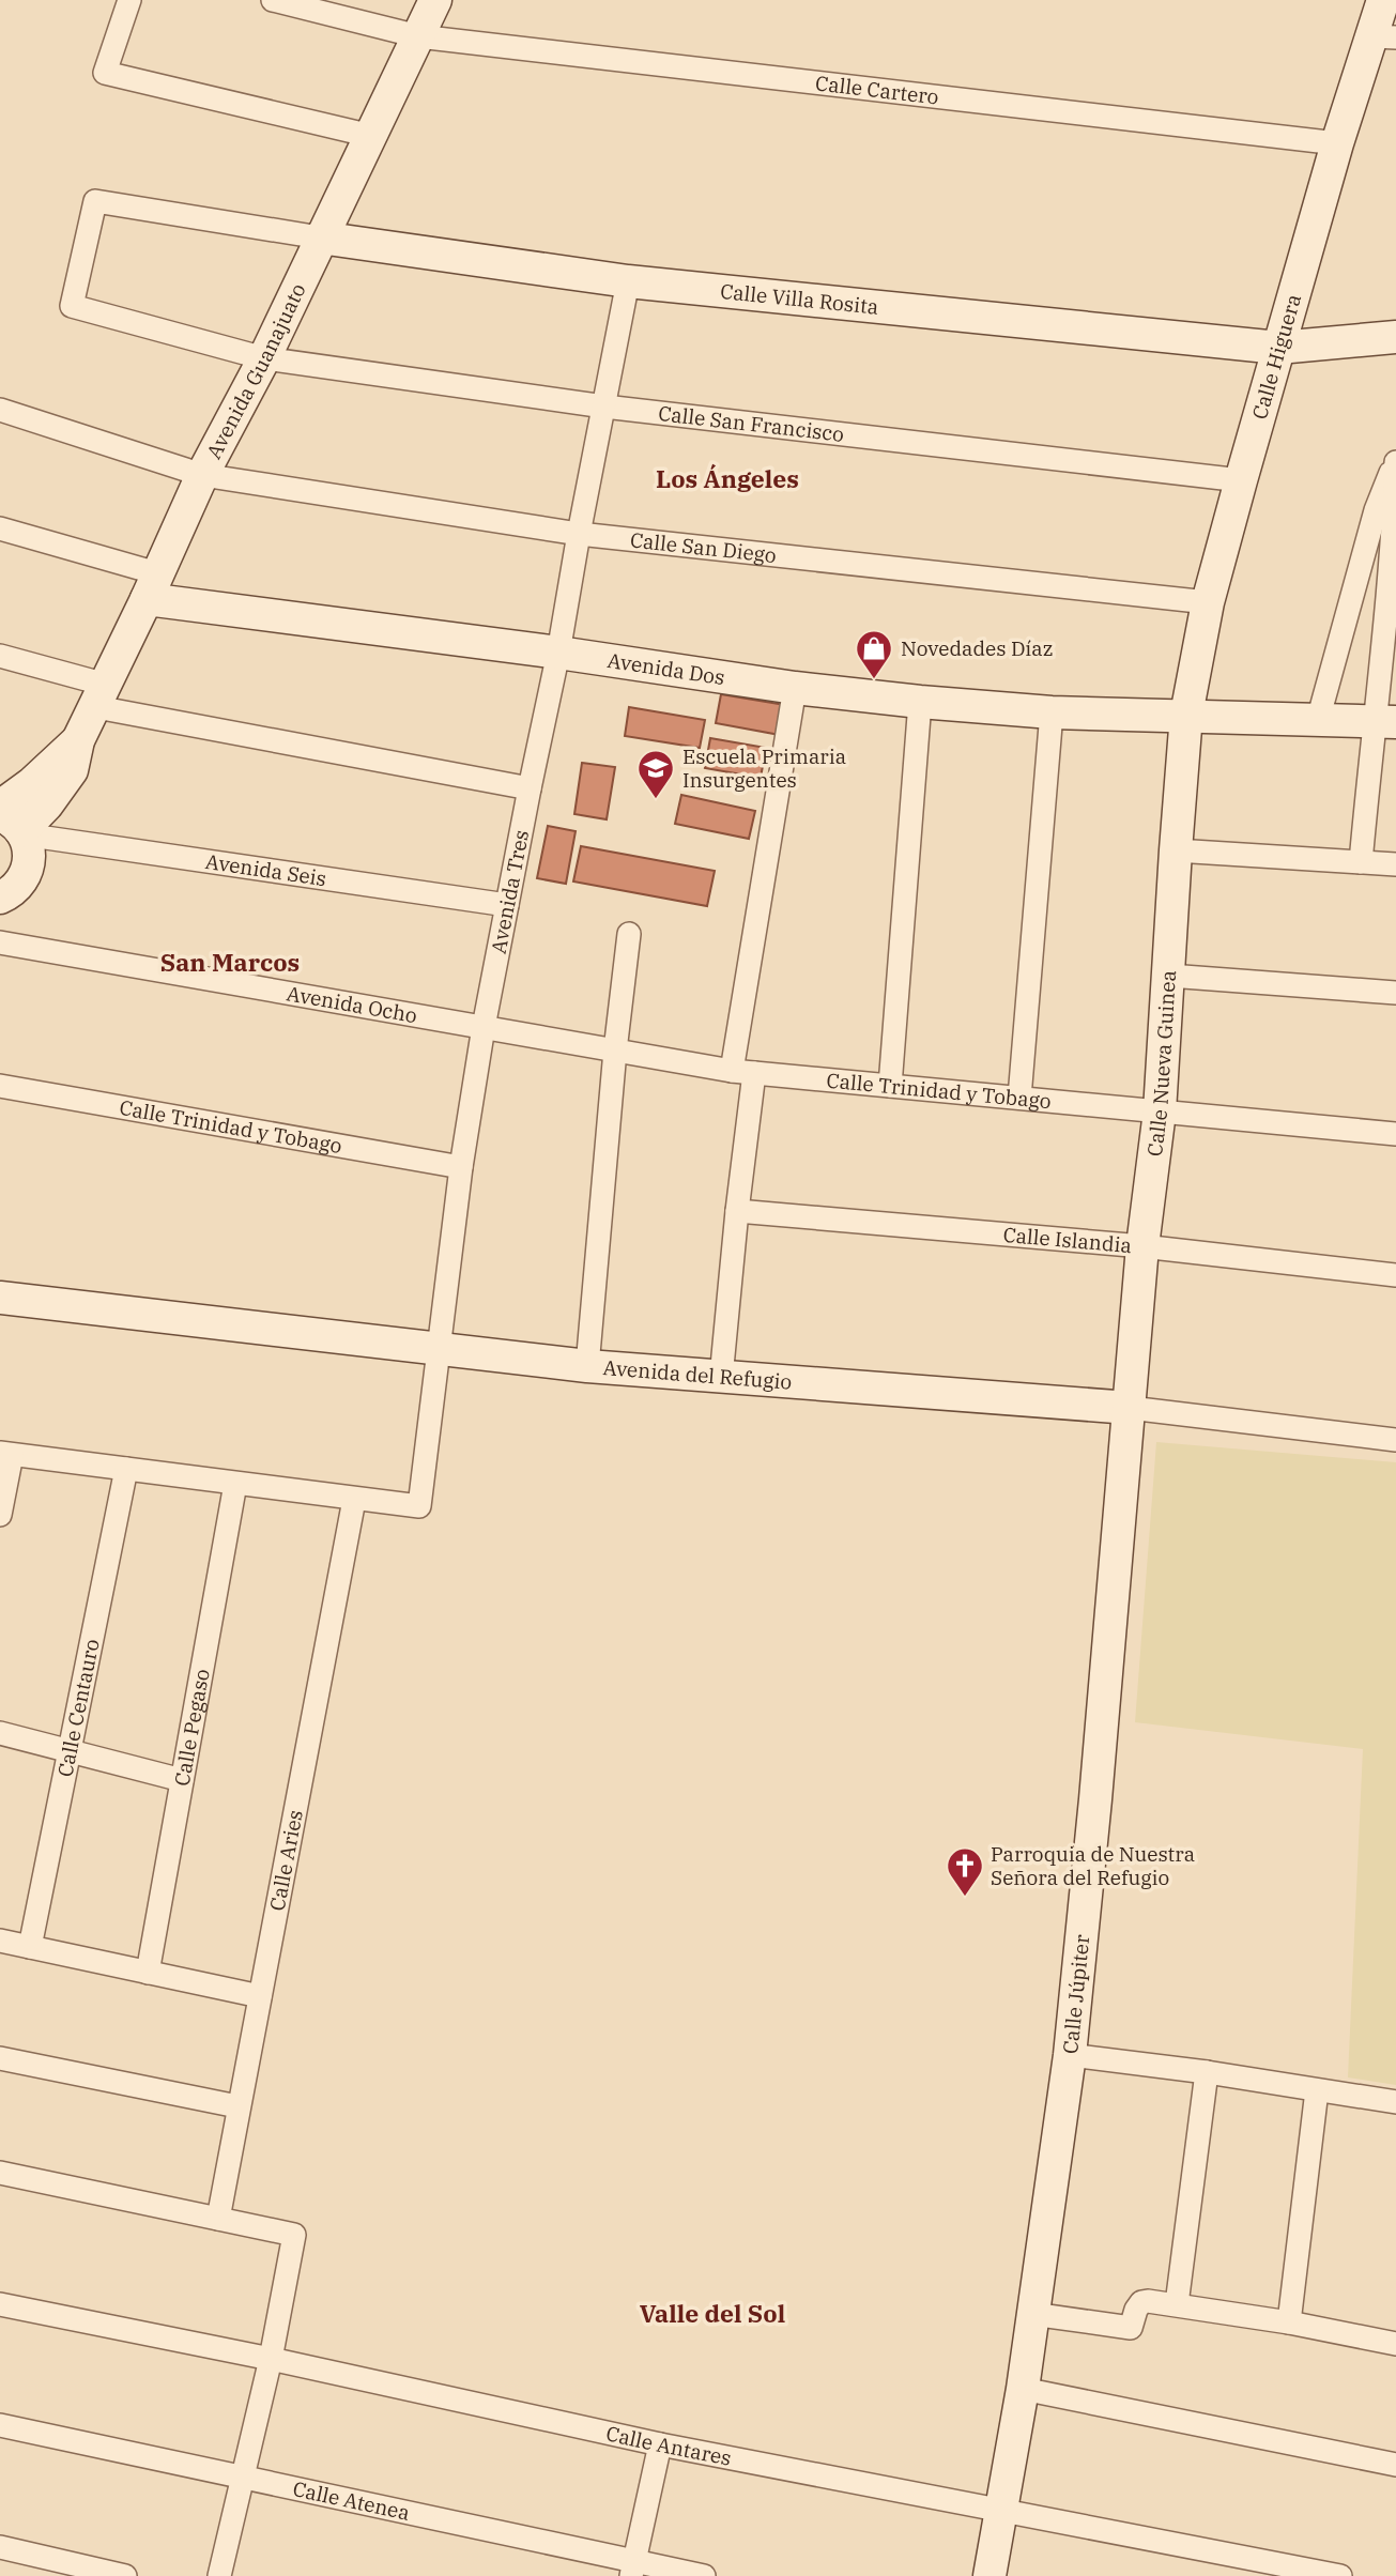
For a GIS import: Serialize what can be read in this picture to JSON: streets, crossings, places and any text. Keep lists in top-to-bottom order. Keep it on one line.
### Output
{"streets":{"street":["Calle Cartero","Calle Villa Rosita","Calle Higuera","Avenida Guanajuato","Calle San Francisco","Calle San Diego","Avenida Dos","Avenida Seis","Avenida Tres","Avenida Ocho","Calle Nueva Guinea","Calle Trinidad y Tobago","Calle Islandia","Avenida del Refugio","Calle Centauro","Calle Pegaso","Calle Aries","Calle Júpiter","Calle Antares","Calle Atenea"]},"crossings":[["Calle Cartero","Calle Higuera"],["Calle Cartero","Avenida Guanajuato"],["Calle Villa Rosita","Calle Higuera"],["Calle Villa Rosita","Avenida Guanajuato"],["Calle Villa Rosita","Calle San Francisco"],["Calle Villa Rosita","Avenida Tres"],["Calle Higuera","Calle San Francisco"],["Calle Higuera","Calle San Diego"],["Calle Higuera","Avenida Dos"],["Calle Higuera","Calle Nueva Guinea"],["Avenida Guanajuato","Calle San Francisco"],["Avenida Guanajuato","Calle San Diego"],["Avenida Guanajuato","Avenida Dos"],["Avenida Guanajuato","Avenida Seis"],["Calle San Francisco","Avenida Tres"],["Calle San Diego","Avenida Tres"],["Avenida Dos","Avenida Tres"],["Avenida Dos","Calle Nueva Guinea"],["Avenida Seis","Avenida Tres"],["Avenida Tres","Avenida Ocho"],["Avenida Tres","Calle Trinidad y Tobago"],["Avenida Tres","Avenida del Refugio"],["Avenida Tres","Calle Aries"],["Avenida Ocho","Calle Trinidad y Tobago"],["Calle Nueva Guinea","Calle Trinidad y Tobago"],["Calle Nueva Guinea","Calle Islandia"],["Calle Nueva Guinea","Avenida del Refugio"],["Calle Nueva Guinea","Calle Júpiter"],["Avenida del Refugio","Calle Júpiter"],["Calle Júpiter","Calle Antares"]],"districts":["Los Ángeles","San Marcos","Valle del Sol"],"places":{"shop":["Novedades Díaz"],"school or university":["Escuela Primaria Insurgentes"],"church":["Parroquia de Nuestra Señora del Refugio"]}}
